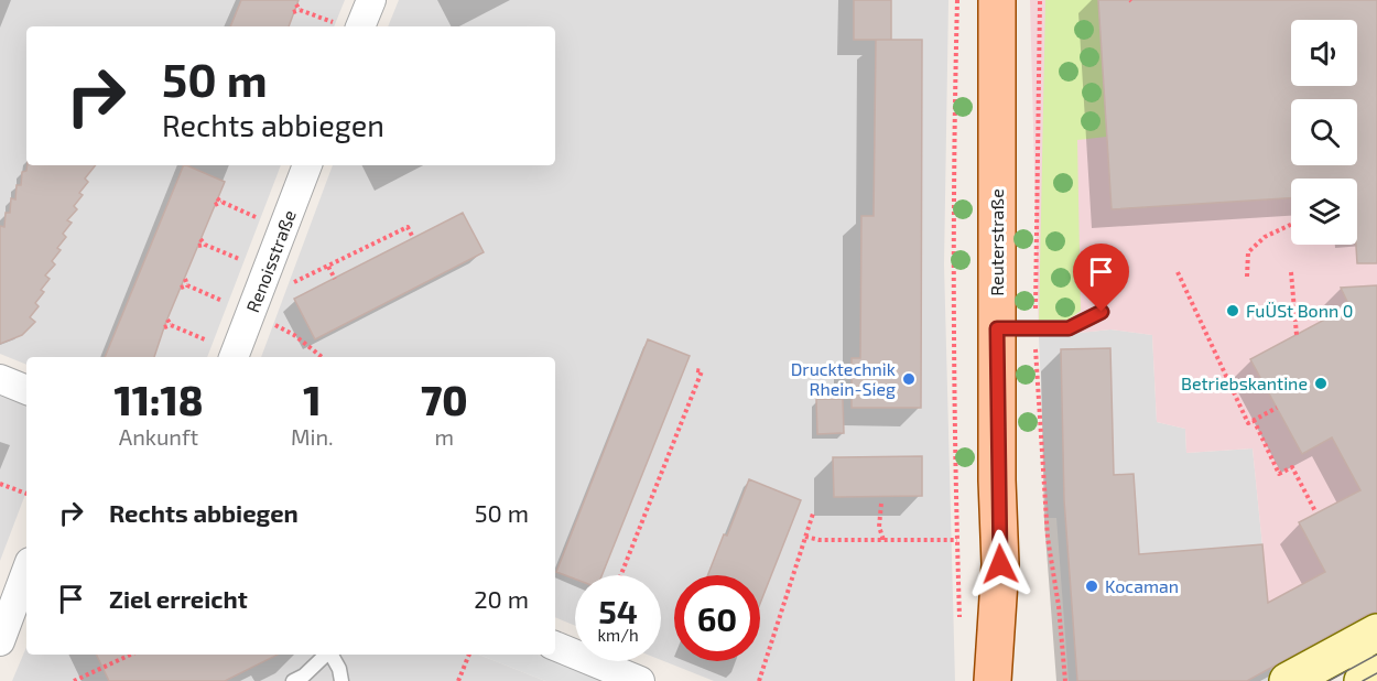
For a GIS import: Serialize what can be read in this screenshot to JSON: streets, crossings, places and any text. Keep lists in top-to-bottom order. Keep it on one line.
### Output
{"streets":{"main road":["Reuterstraße"],"street":["Renoisstraße"]},"places":["FuÜSt Bonn 0","Drucktechnik Rhein-Sieg","Betriebskantine","Kocaman"],"page":{"turn":["50 m","Rechts abbiegen"],"eta":["11:18","Ankunft","1","Min.","70","m"],"list":[{"name":"Rechts abbiegen","value":"50 m"},{"name":"Ziel erreicht","value":"20 m"}],"speed":"54 km/h","limit":"60"}}
